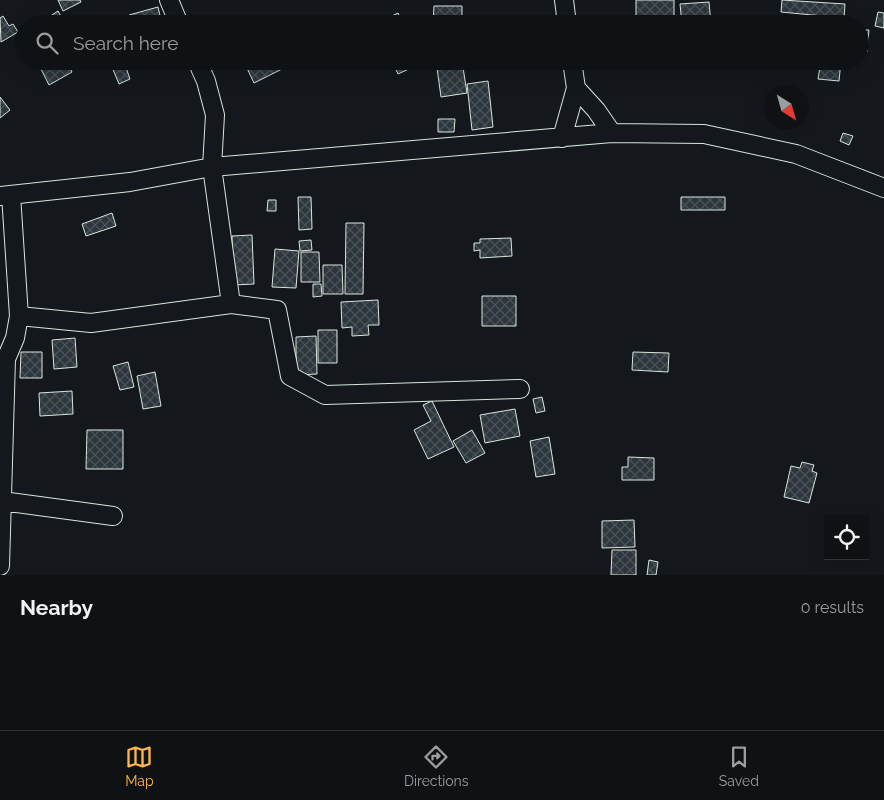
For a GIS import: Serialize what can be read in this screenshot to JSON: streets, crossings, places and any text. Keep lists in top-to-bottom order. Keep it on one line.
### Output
{"north":"bottom right","page":{"search":"Search here","heading":["Nearby","0 results"],"nav":["Map","Directions","Saved"]}}
